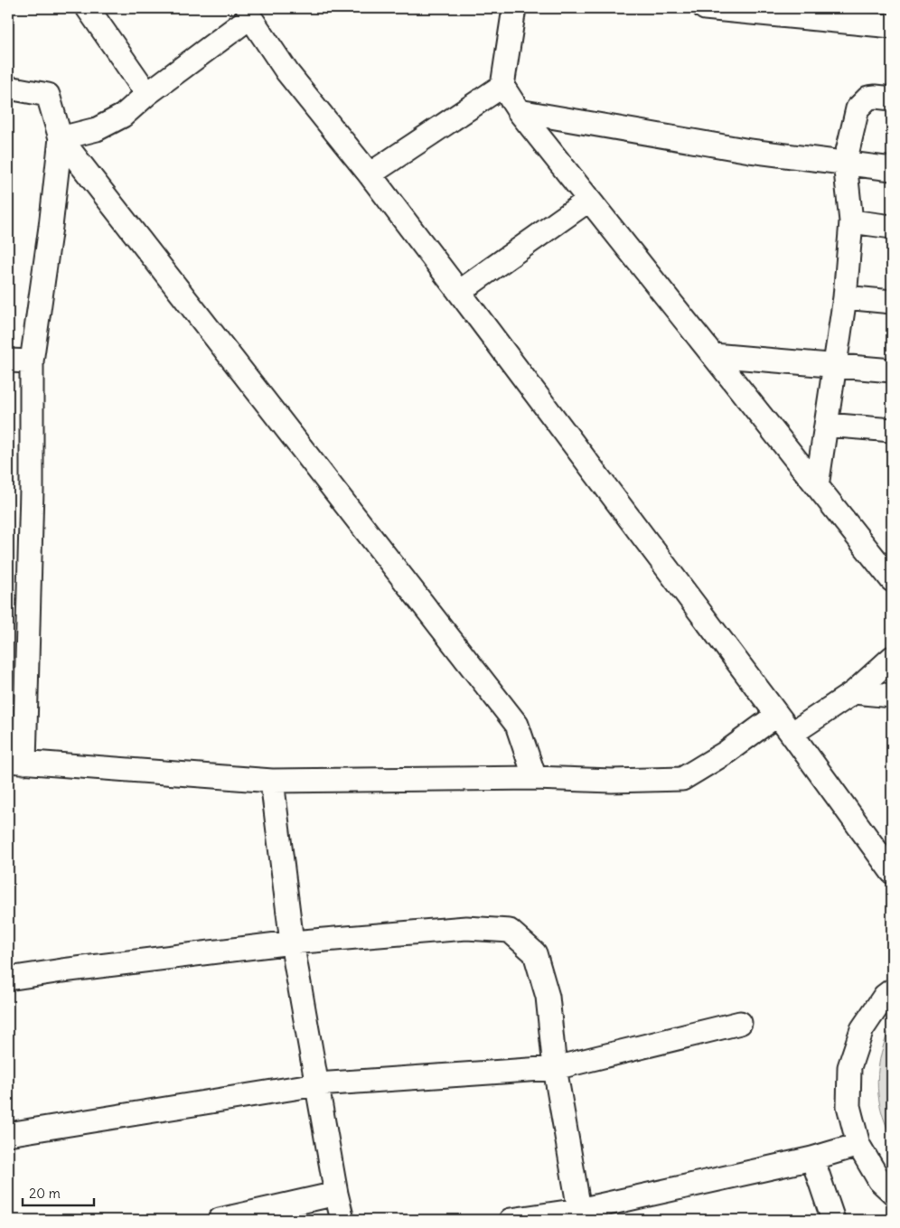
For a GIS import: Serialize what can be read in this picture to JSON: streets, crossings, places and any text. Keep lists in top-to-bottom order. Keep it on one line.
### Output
{"scale_bar":"20 m"}
